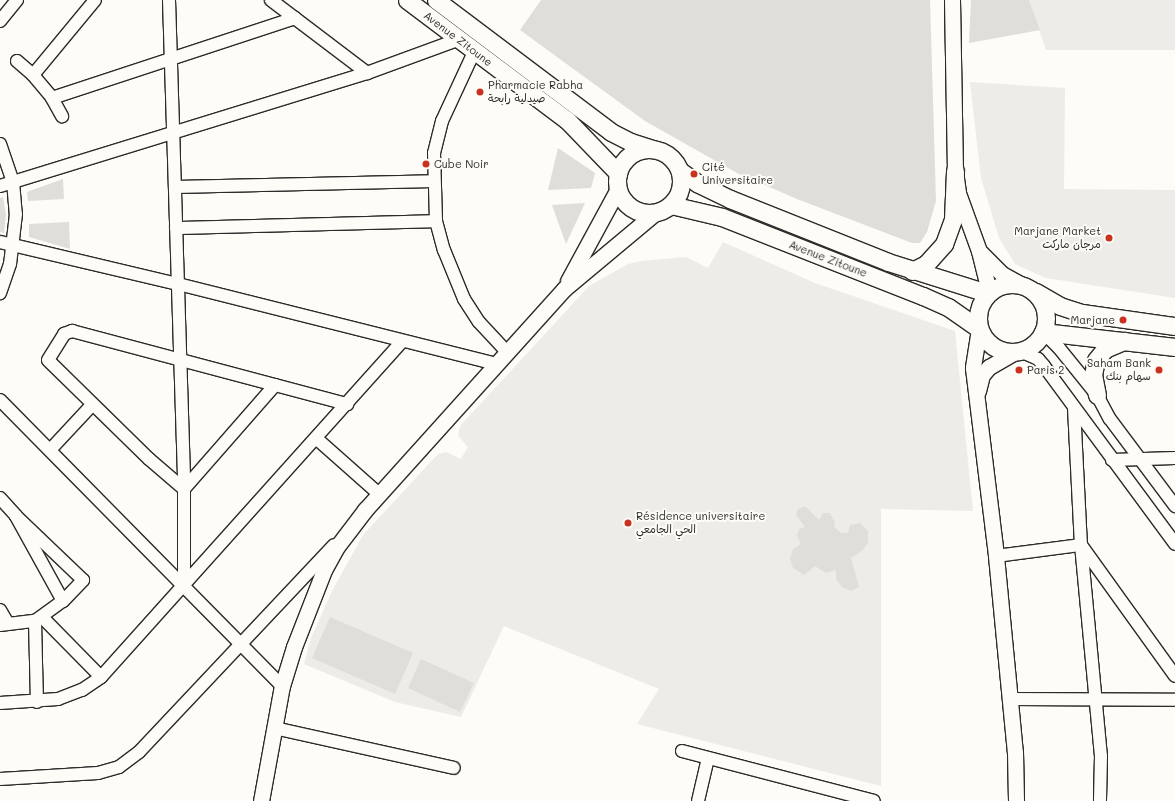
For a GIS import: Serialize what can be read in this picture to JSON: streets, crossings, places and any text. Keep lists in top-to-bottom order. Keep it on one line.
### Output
{"streets":{"main road":["Avenue Zitoune"]},"places":["Pharmacie Rabha صيدلية رابحة","Cube Noir","Cité Universitaire","Marjane Market مرجان ماركت","Marjane","Paris 2","Saham Bank سهام بنك","Résidence universitaire الحي الجامعي"]}
